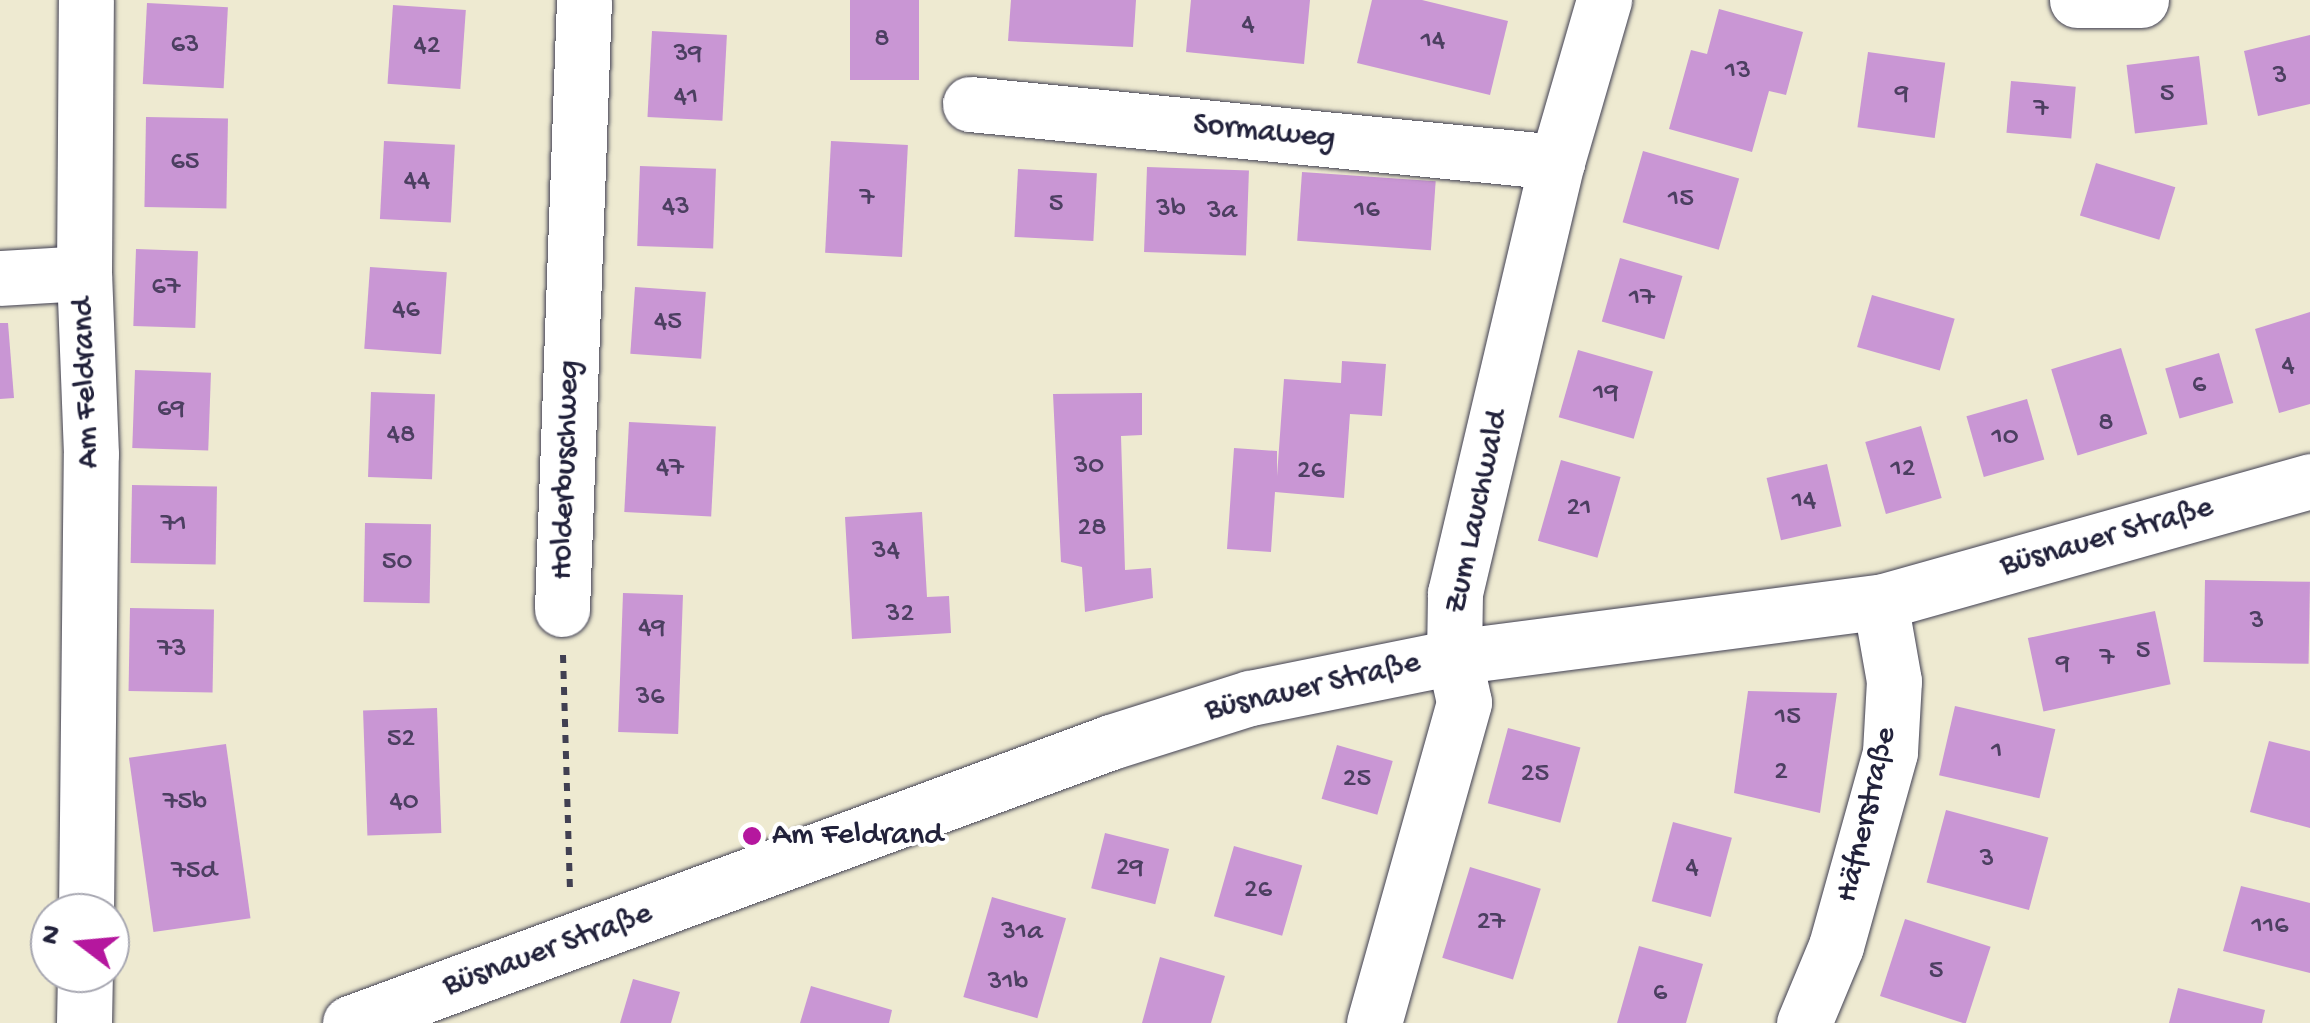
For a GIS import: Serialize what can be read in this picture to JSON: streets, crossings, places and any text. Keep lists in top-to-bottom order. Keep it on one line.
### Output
{"streets":{"street":["Sormaweg","Am Feldrand","Holderbuschweg","Zum Lauchwald","Büsnauer Straße","Häfnerstraße"]},"crossings":[["Sormaweg","Zum Lauchwald"],["Holderbuschweg","Büsnauer Straße"],["Zum Lauchwald","Büsnauer Straße"],["Büsnauer Straße","Häfnerstraße"]],"places":["Am Feldrand"],"house_numbers":["4","8","14","63","42","39","13","3","9","5","41","7","65","44","7","15","5","43","3b","16","3a","67","17","46","45","4","6","19","69","8","48","10","30","47","12","26","14","21","71","28","34","50","32","3","49","73","5","7","9","36","15","52","1","2","25","25","75b","40","3","29","4","75d","26","27","116","31a","5","31b","6"],"north":"left"}
